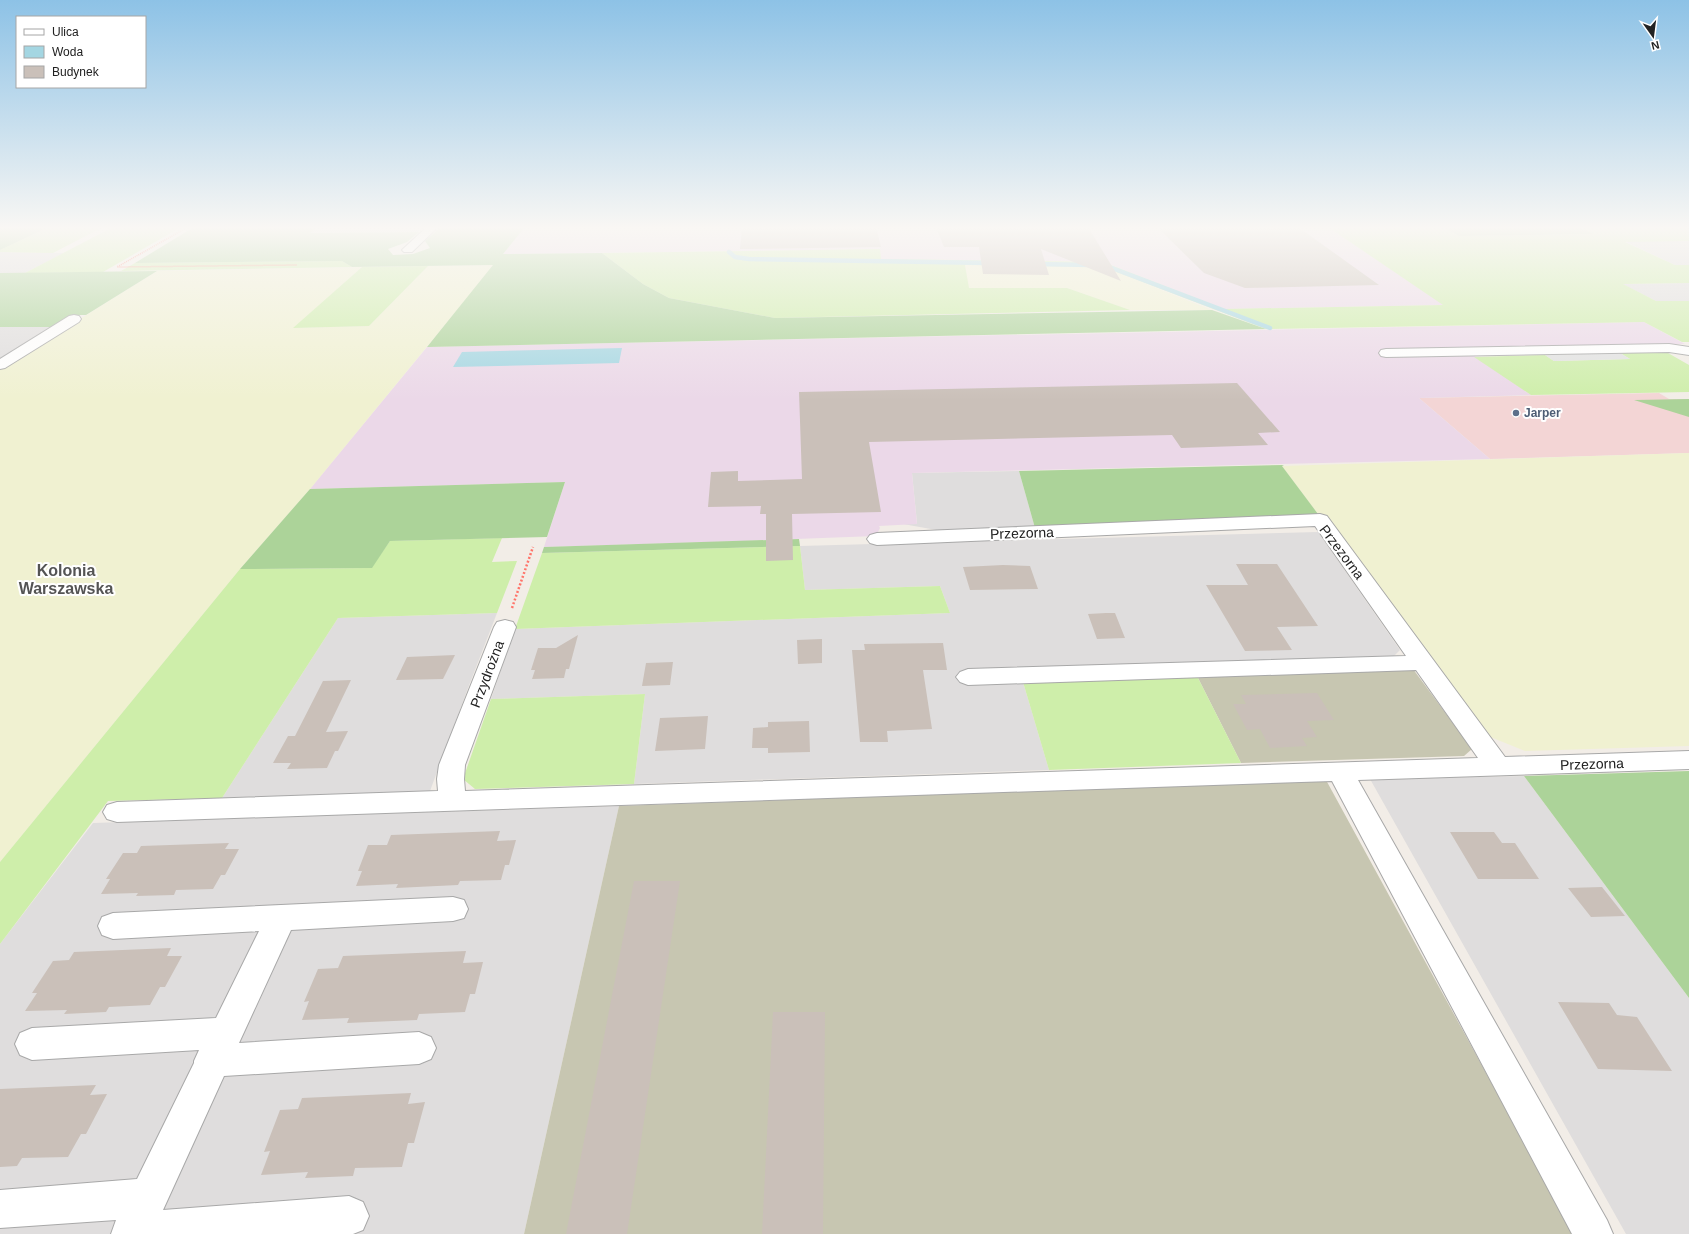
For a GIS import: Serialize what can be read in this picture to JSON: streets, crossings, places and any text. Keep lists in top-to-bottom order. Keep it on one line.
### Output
{"streets":{"street":["Przezorna","Przydrożna"]},"districts":["Kolonia Warszawska"],"places":["Jarper"],"legend":["Ulica","Woda","Budynek"],"north":"bottom"}
